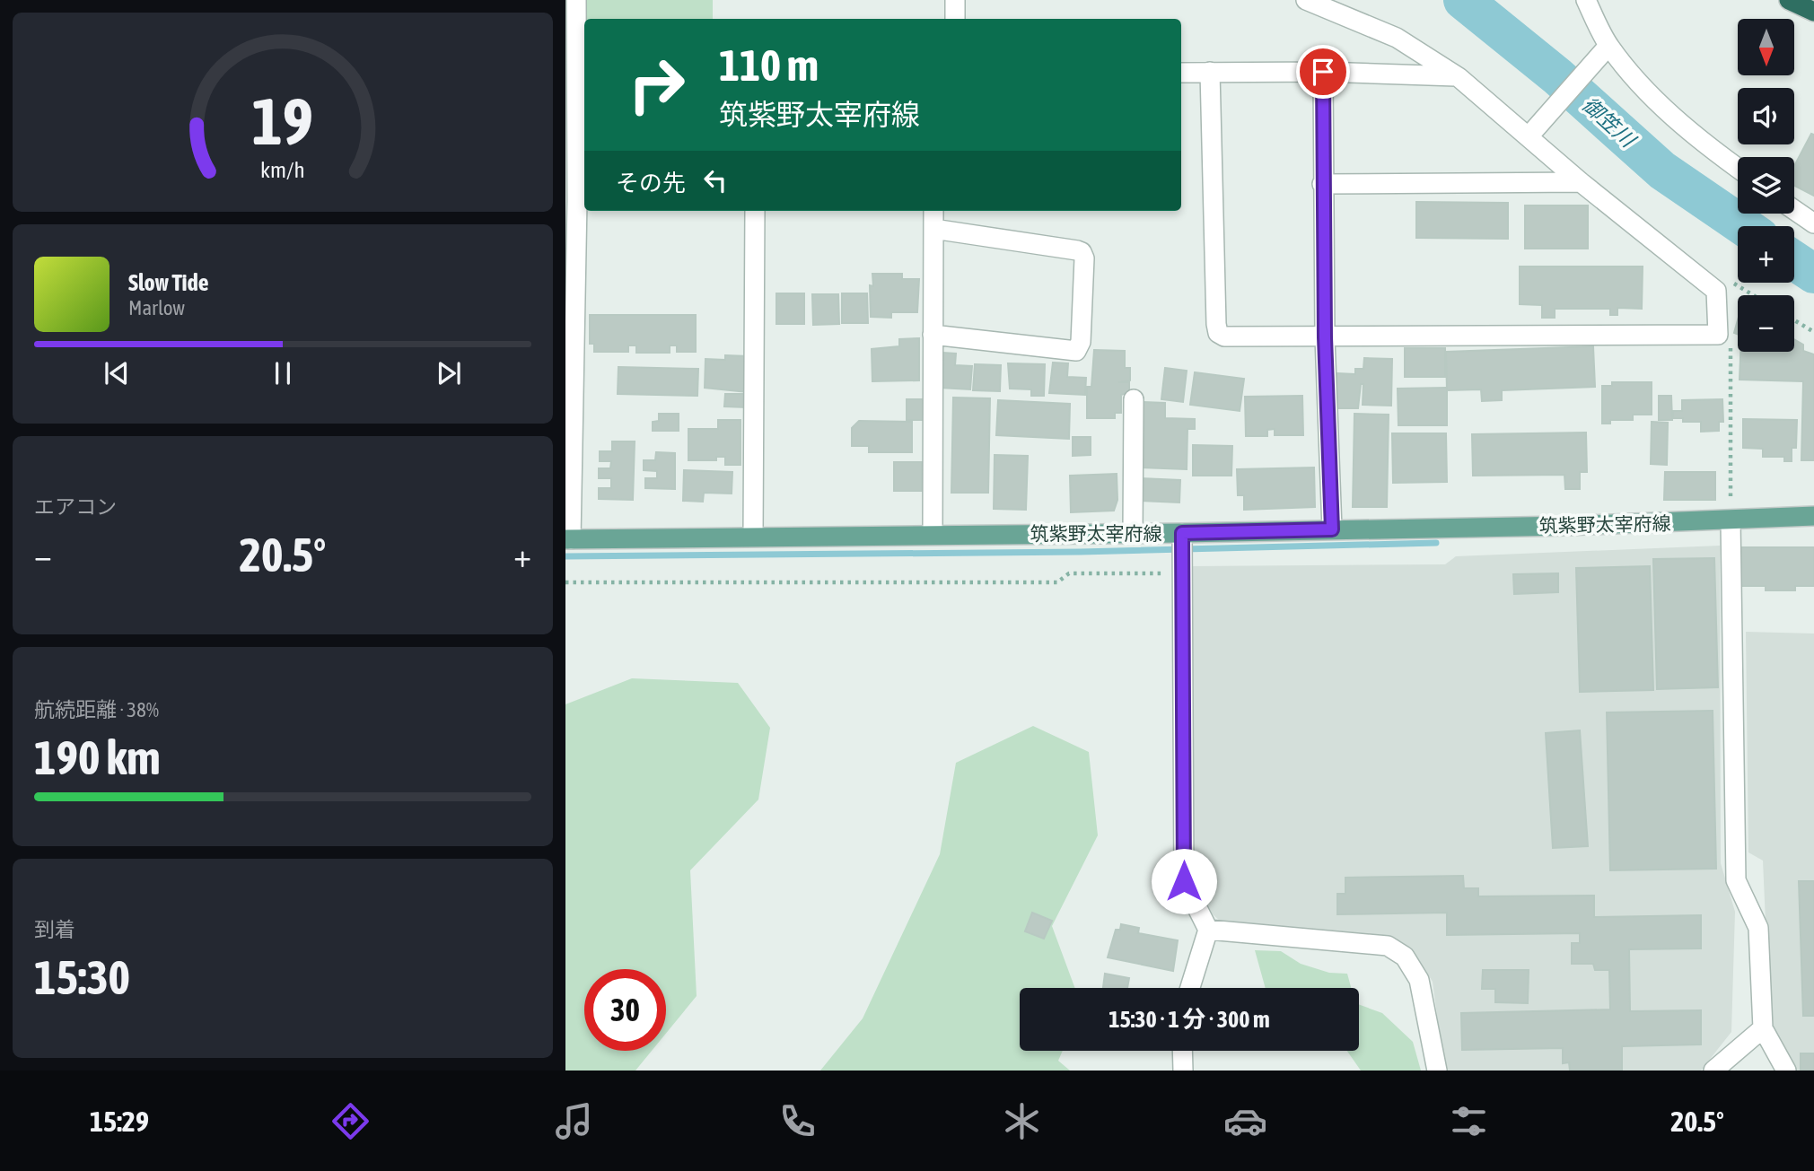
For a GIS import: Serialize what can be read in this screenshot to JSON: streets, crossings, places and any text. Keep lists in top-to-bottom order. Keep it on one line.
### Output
{"streets":{"main road":["筑紫野太宰府線"]},"water":["御笠川"],"north":"bottom","page":{"map_buttons":["+","−"],"turn":["110 m","筑紫野太宰府線"],"then":"その先","song":["Slow Tide","Marlow"],"tile":["エアコン",["航続距離 · 38%","190 km"],["到着","15:30"]],"heat":["−","20.5°","+"],"limit":"30","trip":"15:30 · 1 分 · 300 m","tabs":["15:29","20.5°"],"gauge":["19","km/h"]}}
